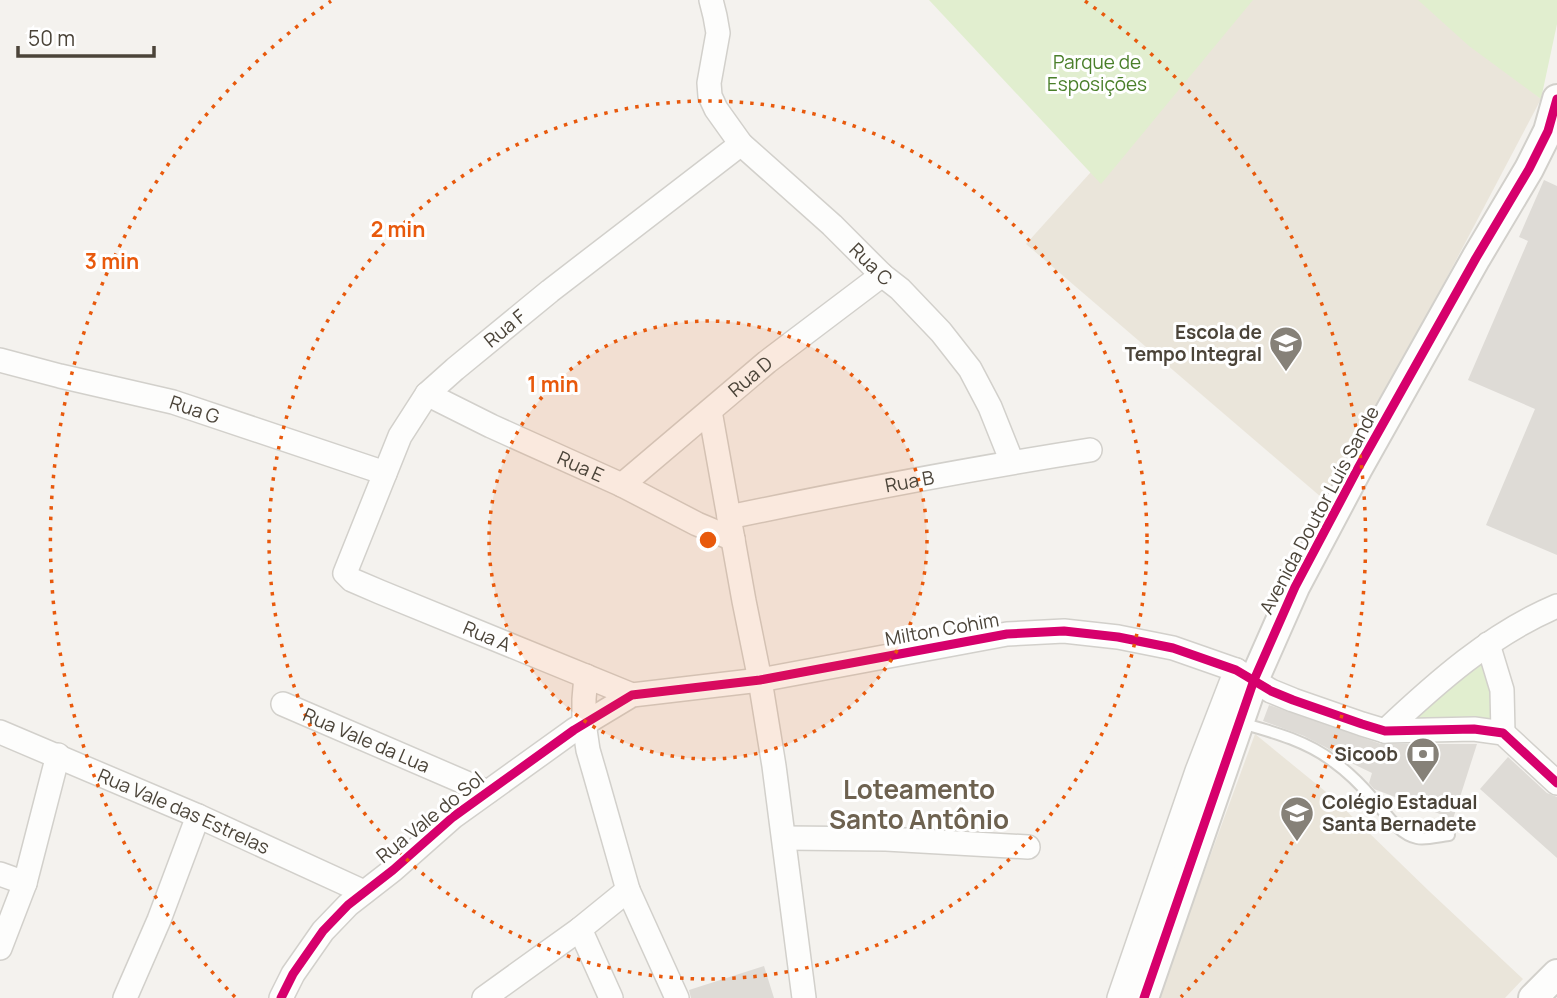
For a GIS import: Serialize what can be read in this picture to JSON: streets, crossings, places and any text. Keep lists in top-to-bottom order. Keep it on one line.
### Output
{"streets":{"street":["Rua C","Rua F","Rua D","Rua G","Rua E","Rua B","Avenida Doutor Luís Sande","Milton Cohim","Rua A","Rua Vale da Lua","Rua Vale das Estrelas","Rua Vale do Sol"]},"crossings":[["Rua C","Rua F"],["Rua C","Rua D"],["Rua C","Rua B"],["Rua F","Rua G"],["Rua F","Rua E"],["Rua F","Rua A"],["Rua D","Rua E"],["Rua E","Rua B"],["Avenida Doutor Luís Sande","Milton Cohim"],["Milton Cohim","Rua A"],["Milton Cohim","Rua Vale do Sol"],["Rua A","Rua Vale do Sol"],["Rua Vale da Lua","Rua Vale do Sol"],["Rua Vale das Estrelas","Rua Vale do Sol"]],"districts":["Loteamento Santo Antônio"],"parks":["Parque de Esposições"],"places":{"school or university":["Escola de Tempo Integral","Colégio Estadual Santa Bernadete"],"bank":["Sicoob"]},"scale_bar":"50 m","rings":["2 min","3 min","1 min"]}
